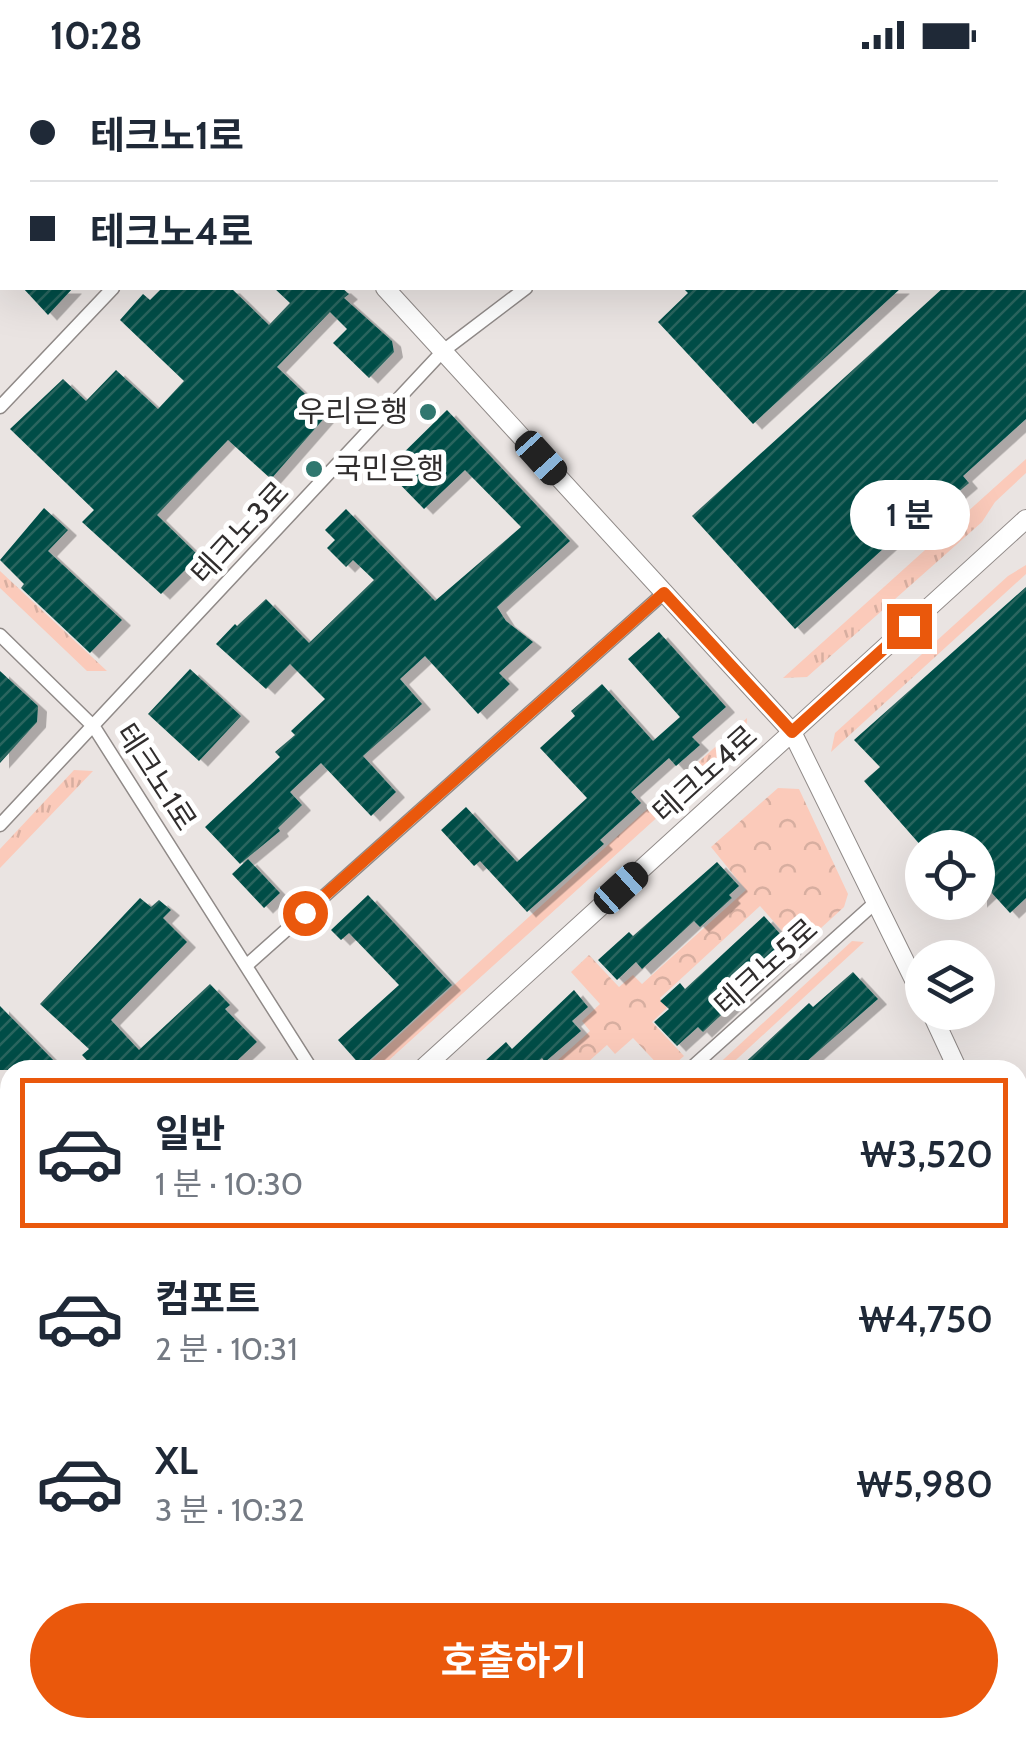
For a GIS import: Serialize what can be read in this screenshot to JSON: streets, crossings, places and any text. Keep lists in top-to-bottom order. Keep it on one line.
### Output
{"streets":{"main road":["테크노4로"],"street":["테크노3로","테크노1로","테크노5로"]},"crossings":[["테크노3로","테크노1로"]],"places":["우리은행","국민은행"],"page":{"status":"10:28","banner":["테크노1로","테크노4로"],"bubble":"1 분","list":[{"name":"일반","note":"1 분 · 10:30","value":"₩3,520"},{"name":"컴포트","note":"2 분 · 10:31","value":"₩4,750"},{"name":"XL","note":"3 분 · 10:32","value":"₩5,980"}],"buttons":"호출하기"}}
